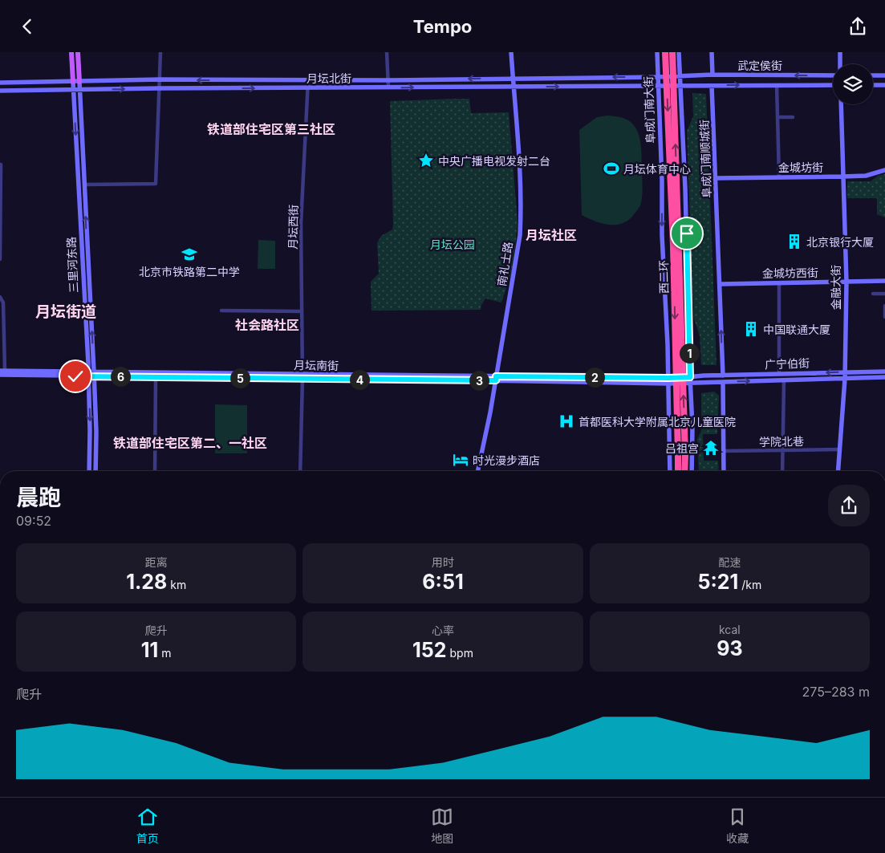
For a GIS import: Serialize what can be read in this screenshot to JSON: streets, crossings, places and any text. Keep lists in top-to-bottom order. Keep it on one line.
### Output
{"streets":{"highway":["西二环"],"main road":["武定侯街","月坛北街","阜成门南大街","阜成门南顺城街","金城坊街","南礼士路","三里河东路","金城坊西街","金融大街","广宁伯街","月坛南街"],"street":["月坛西街","学院北巷"]},"crossings":[["武定侯街","月坛北街"],["武定侯街","阜成门南大街"],["武定侯街","阜成门南顺城街"],["月坛北街","阜成门南大街"],["月坛北街","月坛西街"],["月坛北街","南礼士路"],["月坛北街","三里河东路"],["阜成门南大街","月坛南街"],["阜成门南顺城街","金城坊街"],["阜成门南顺城街","金城坊西街"],["阜成门南顺城街","广宁伯街"],["金城坊街","金融大街"],["月坛西街","月坛南街"],["南礼士路","月坛南街"],["三里河东路","月坛南街"],["金城坊西街","金融大街"],["金融大街","广宁伯街"],["广宁伯街","月坛南街"]],"districts":["铁道部住宅区第三社区","月坛社区","月坛街道","社会路社区","铁道部住宅区第二、一社区"],"parks":["月坛公园"],"places":{"place":["中央广播电视发射二台"],"sports":["月坛体育中心"],"building":["北京银行大厦","中国联通大厦"],"school or university":["北京市铁路第二中学"],"hospital":["首都医科大学附属北京儿童医院"],"temple":["吕祖宫"],"hotel":["时光漫步酒店"]},"page":{"header":"Tempo","pins":["1","6","2","5","4","3"],"heading":["晨跑","09:52"],"stats":[["距离","1.28 km"],["用时","6:51"],["配速","5:21 /km"],["爬升","11 m"],["心率","152 bpm"],["kcal","93"]],"chart":["爬升","275–283 m"],"tabs":["首页","地图","收藏"]}}
